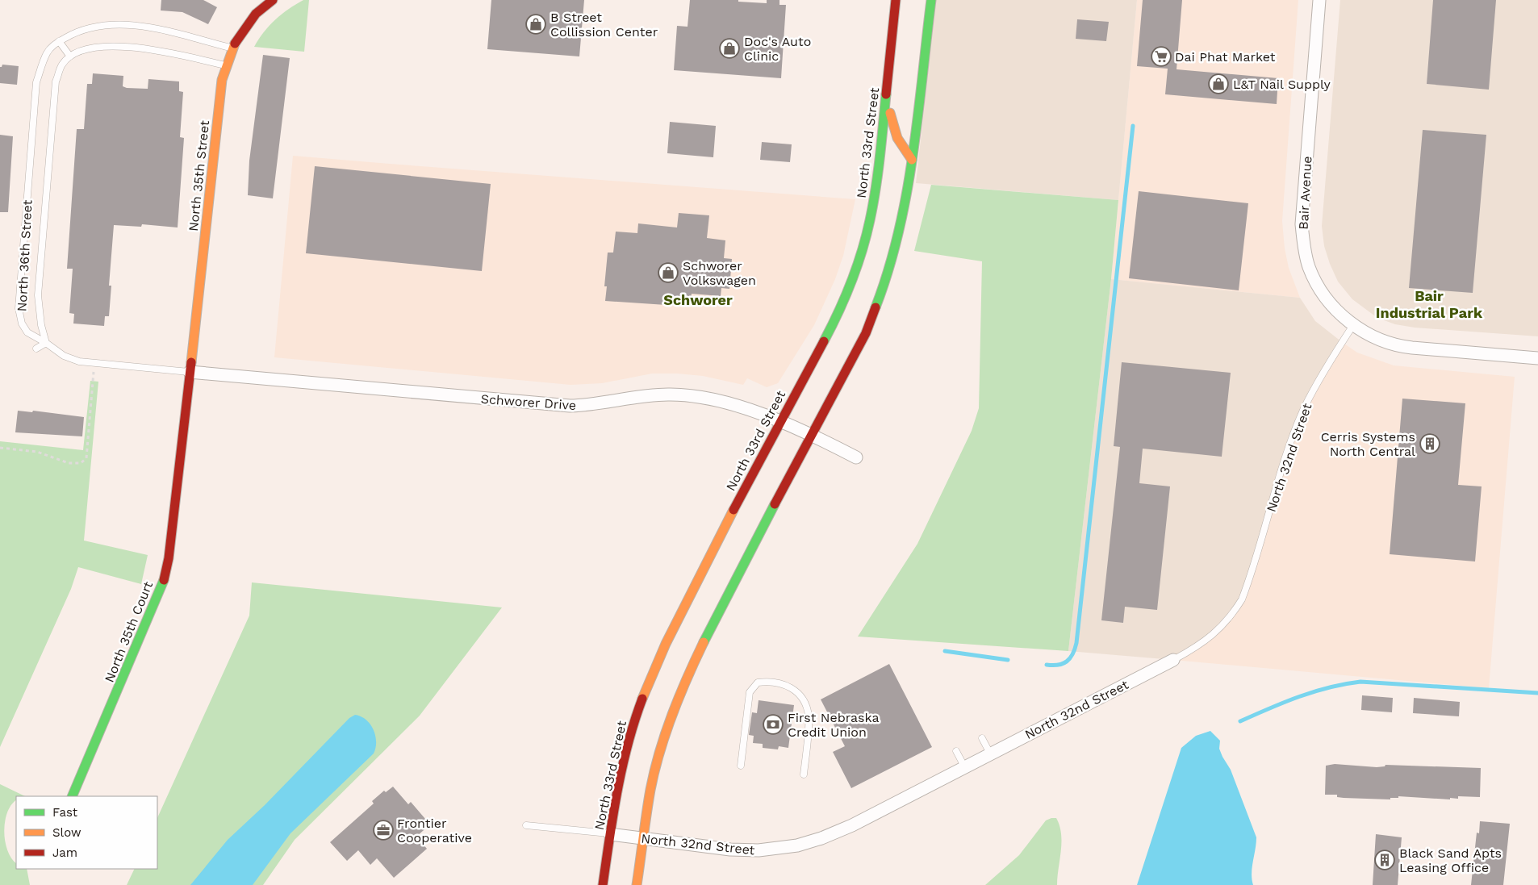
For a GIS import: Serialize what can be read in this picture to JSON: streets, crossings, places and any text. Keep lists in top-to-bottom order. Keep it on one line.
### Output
{"streets":{"main road":["North 33rd Street","North 35th Street","North 35th Court"],"street":["Bair Avenue","Schworer Drive","North 32nd Street"],"lane":["North 36th Street"]},"crossings":[["North 33rd Street","Schworer Drive"],["North 33rd Street","North 32nd Street"],["North 35th Street","North 36th Street"],["North 35th Street","Schworer Drive"],["North 35th Street","North 35th Court"],["Bair Avenue","North 32nd Street"],["Schworer Drive","North 35th Court"]],"districts":["Bair Industrial Park","Schworer"],"places":{"shop":["B Street Collission Center","Doc's Auto Clinic","L&T Nail Supply","Schworer Volkswagen"],"supermarket":["Dai Phat Market"],"building":["Cerris Systems North Central","Black Sand Apts Leasing Office"],"bank":["First Nebraska Credit Union"],"office":["Frontier Cooperative"]},"legend":["Fast","Slow","Jam"]}
